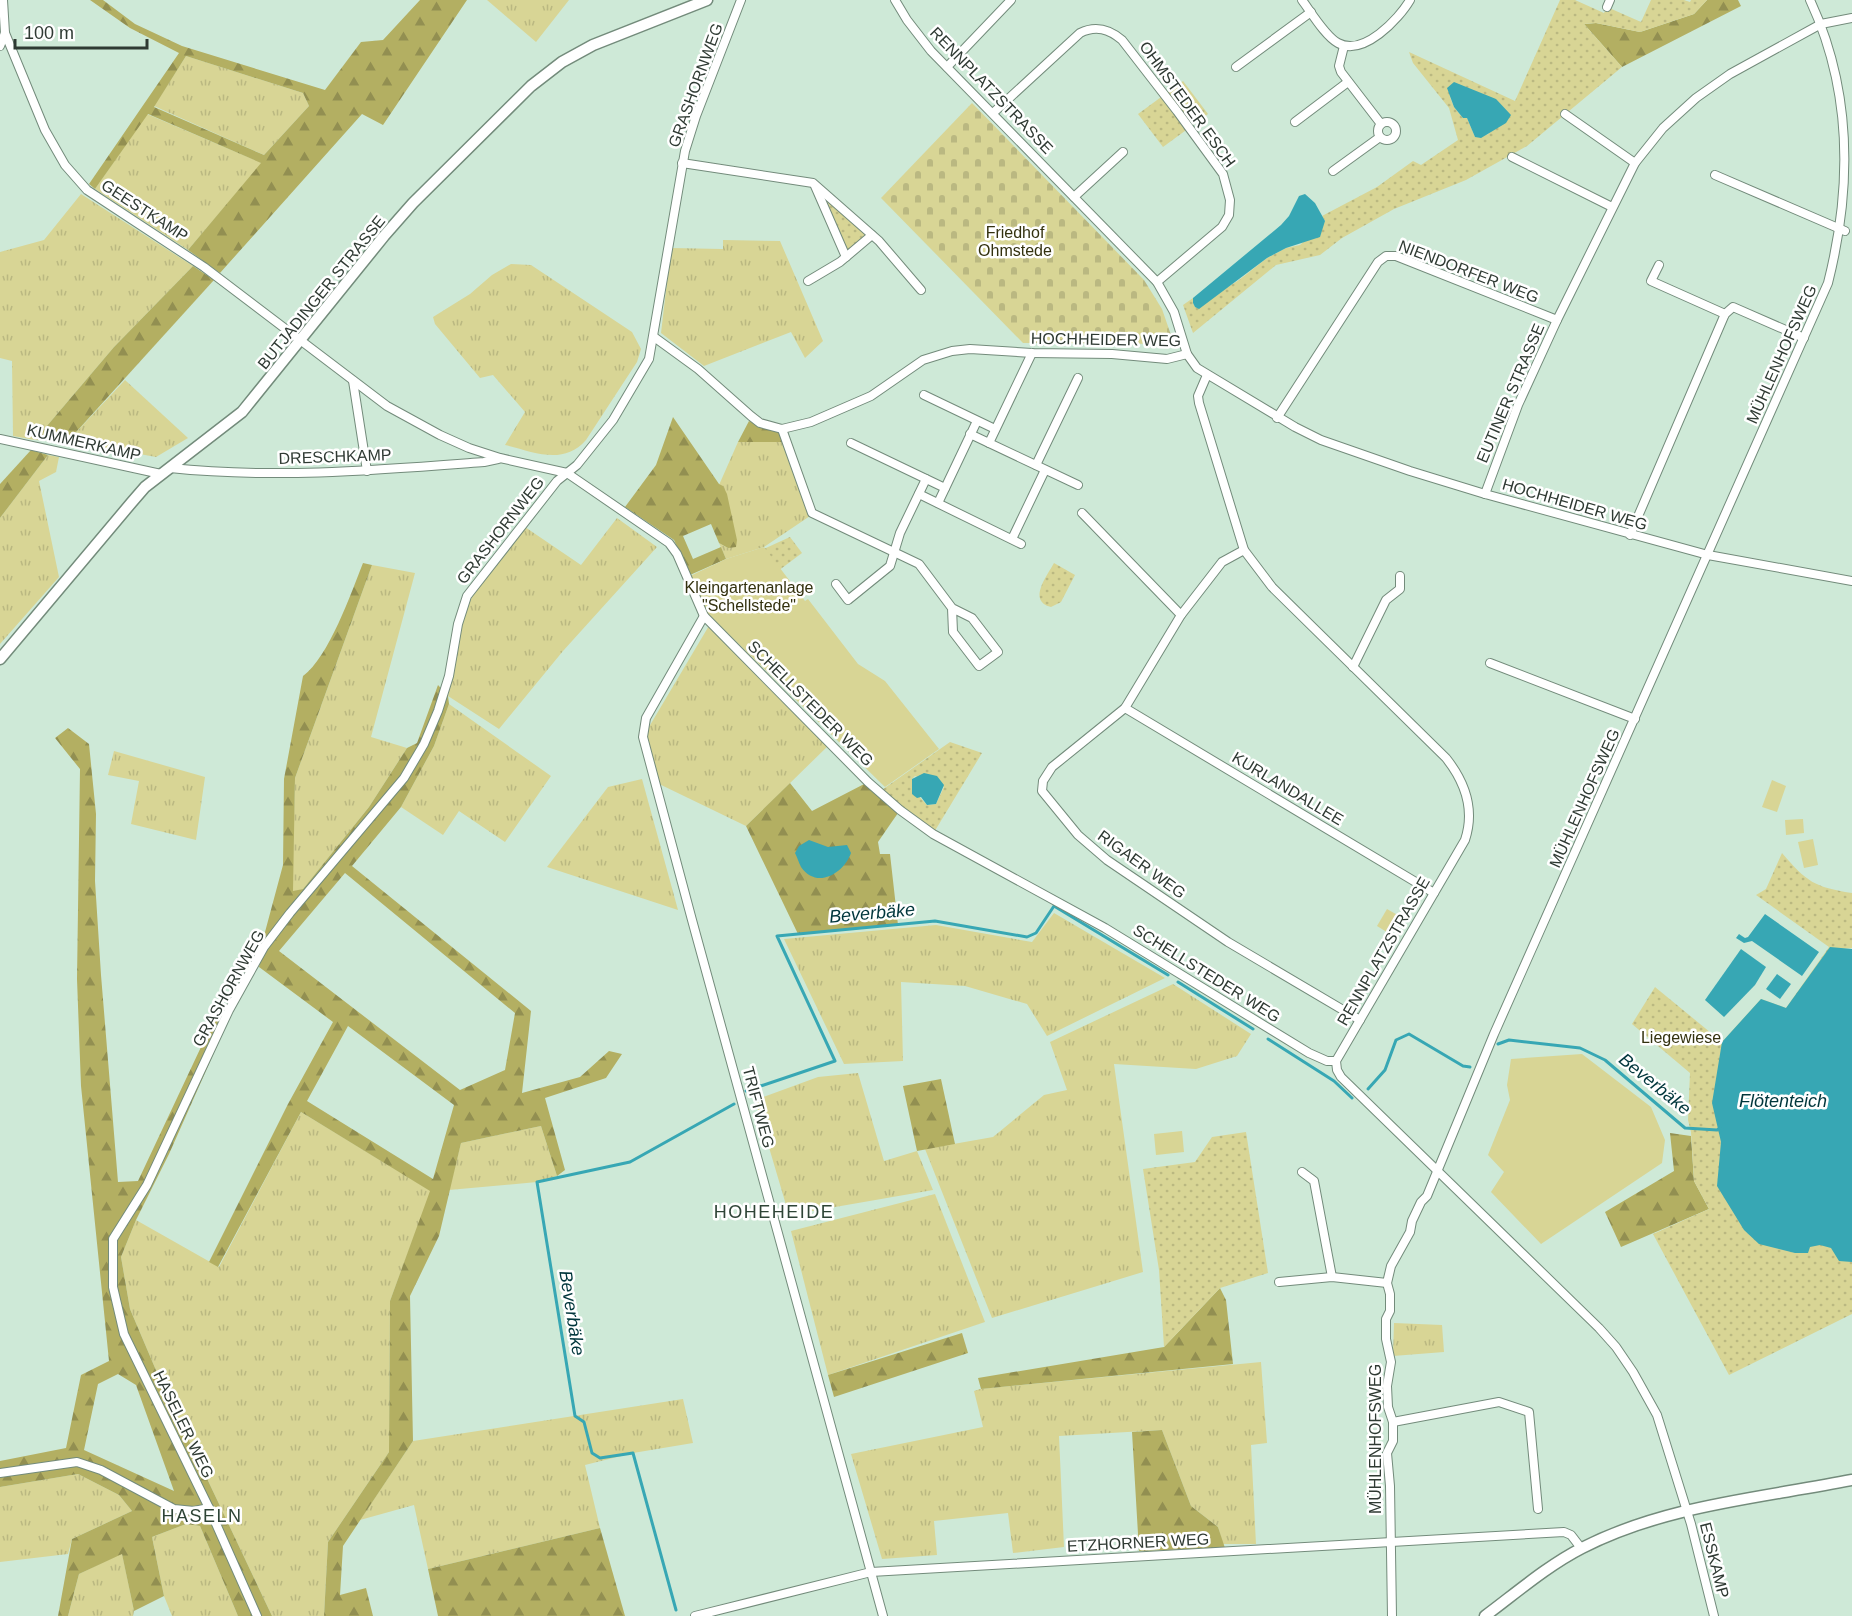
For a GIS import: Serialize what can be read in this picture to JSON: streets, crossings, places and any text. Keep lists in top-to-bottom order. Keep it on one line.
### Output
{"streets":{"street":["GRASHORNWEG","RENNPLATZSTRASSE","OHMSTEDER ESCH","GEESTKAMP","NIENDORFER WEG","BUTJADINGER STRASSE","HOCHHEIDER WEG","MÜHLENHOFSWEG","EUTINER STRASSE","KUMMERKAMP","DRESCHKAMP","SCHELLSTEDER WEG","KURLANDALLEE","RIGAER WEG","TRIFTWEG","HASELER WEG","ETZHORNER WEG","ESSKAMP"]},"crossings":[["GRASHORNWEG","SCHELLSTEDER WEG"],["GRASHORNWEG","HASELER WEG"],["RENNPLATZSTRASSE","OHMSTEDER ESCH"],["RENNPLATZSTRASSE","HOCHHEIDER WEG"],["RENNPLATZSTRASSE","SCHELLSTEDER WEG"],["RENNPLATZSTRASSE","KURLANDALLEE"],["RENNPLATZSTRASSE","RIGAER WEG"],["GEESTKAMP","BUTJADINGER STRASSE"],["GEESTKAMP","SCHELLSTEDER WEG"],["NIENDORFER WEG","HOCHHEIDER WEG"],["NIENDORFER WEG","EUTINER STRASSE"],["BUTJADINGER STRASSE","KUMMERKAMP"],["BUTJADINGER STRASSE","DRESCHKAMP"],["BUTJADINGER STRASSE","SCHELLSTEDER WEG"],["HOCHHEIDER WEG","MÜHLENHOFSWEG"],["HOCHHEIDER WEG","EUTINER STRASSE"],["MÜHLENHOFSWEG","EUTINER STRASSE"],["MÜHLENHOFSWEG","ETZHORNER WEG"],["KUMMERKAMP","DRESCHKAMP"],["DRESCHKAMP","SCHELLSTEDER WEG"],["SCHELLSTEDER WEG","TRIFTWEG"],["KURLANDALLEE","RIGAER WEG"],["TRIFTWEG","ETZHORNER WEG"]],"districts":["HOHEHEIDE","HASELN"],"water":["Beverbäke","Flötenteich"],"parks":["Friedhof Ohmstede","Kleingartenanlage \"Schellstede\"","Liegewiese"],"scale_bar":"100 m"}
